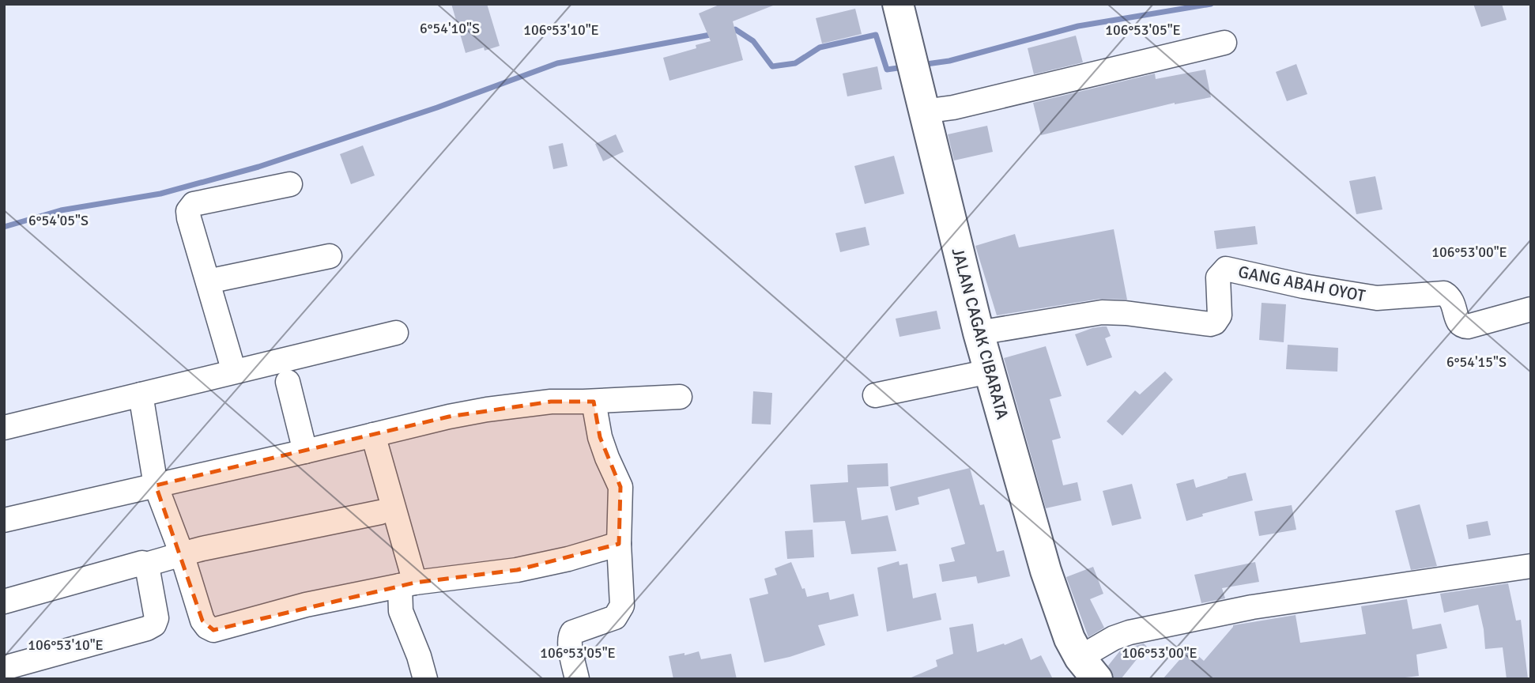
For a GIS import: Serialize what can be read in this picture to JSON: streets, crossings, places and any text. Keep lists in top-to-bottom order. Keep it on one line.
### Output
{"streets":{"highway":["JALAN CAGAK CIBARATA"],"street":["GANG ABAH OYOT"]},"crossings":[["GANG ABAH OYOT","JALAN CAGAK CIBARATA"]],"coordinates":["6°54'10\"S","106°53'10\"E","106°53'05\"E","6°54'05\"S","106°53'00\"E","6°54'15\"S"]}
